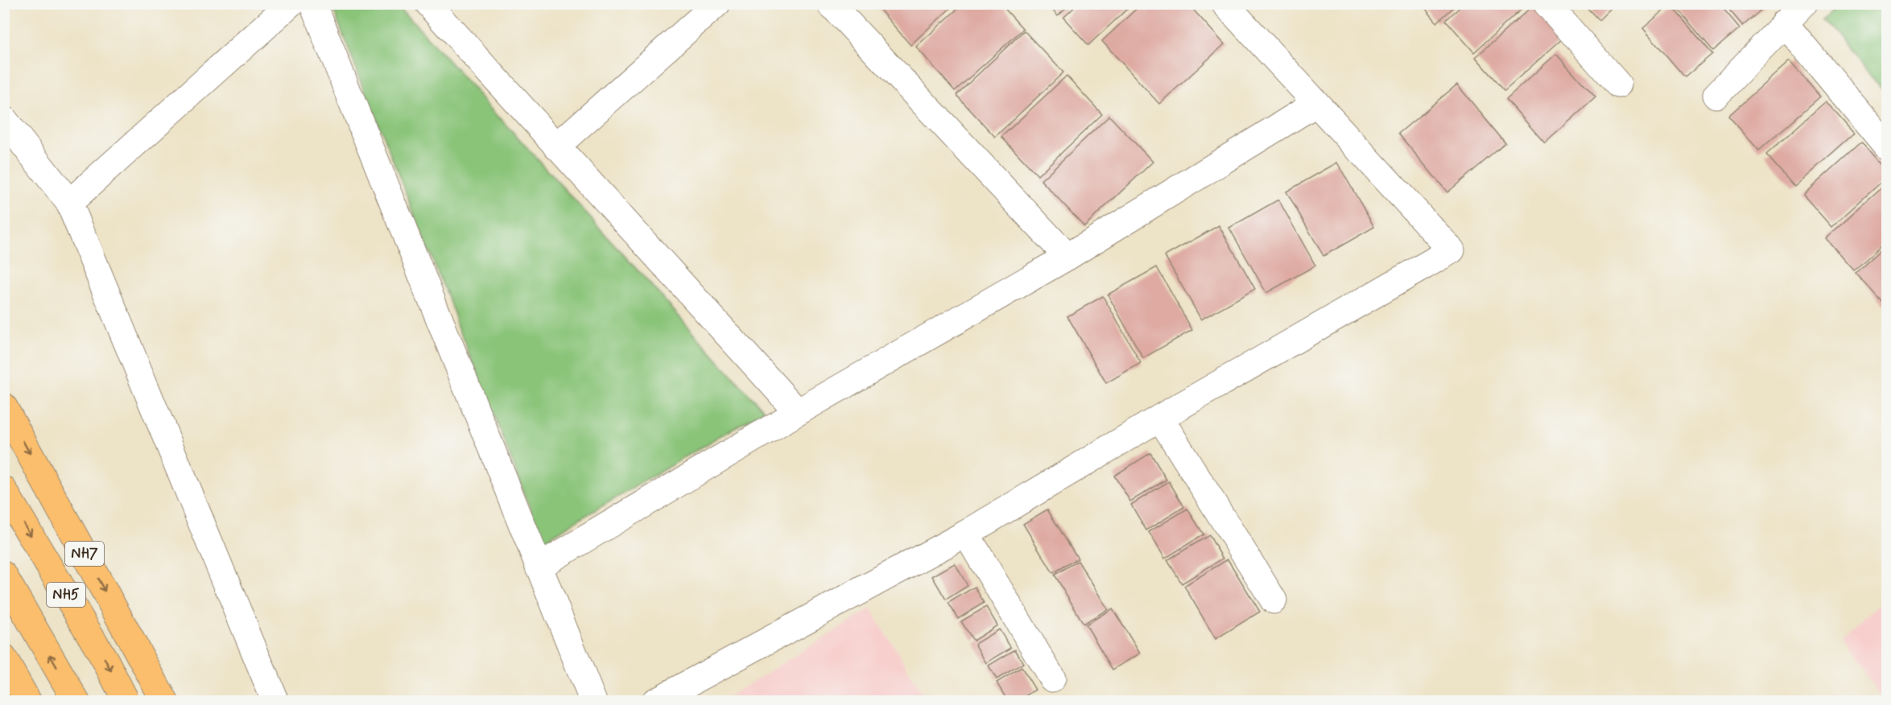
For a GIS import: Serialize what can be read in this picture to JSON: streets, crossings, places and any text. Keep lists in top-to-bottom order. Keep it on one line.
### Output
{"streets":{"highway":["NH7","NH5"]}}
